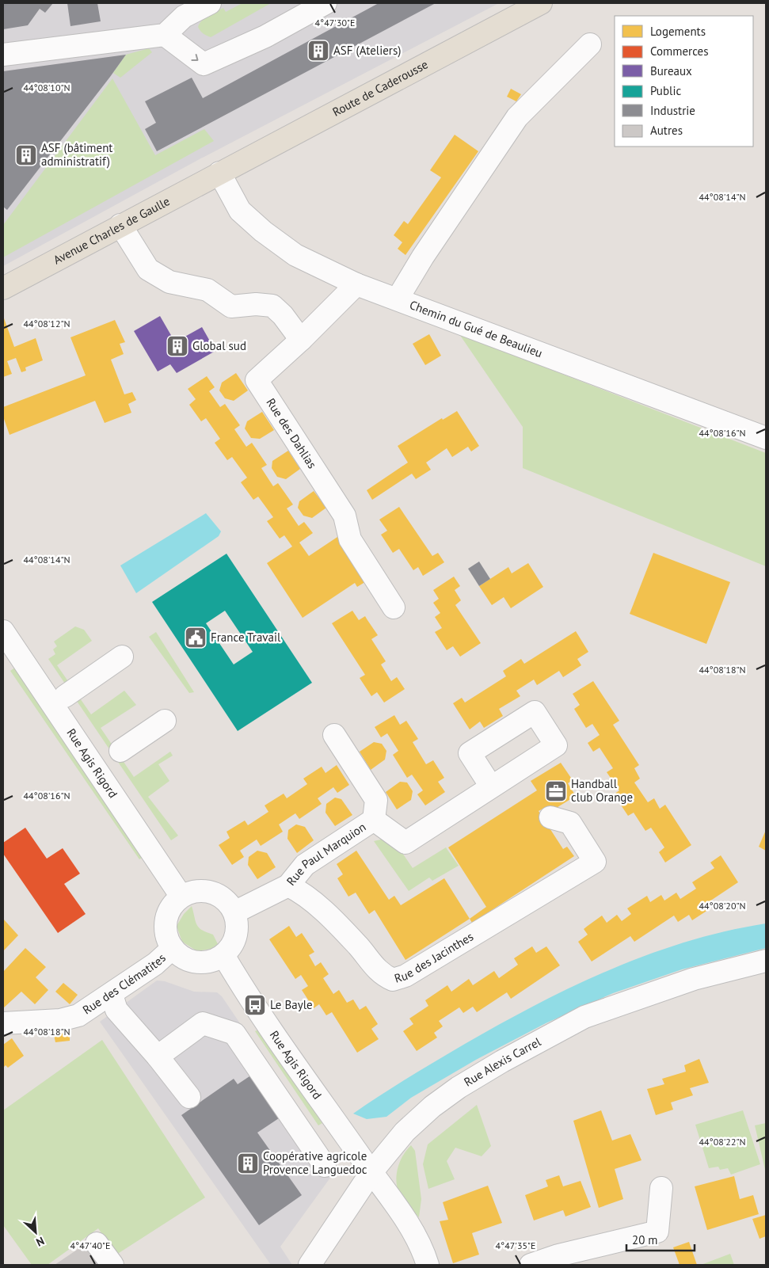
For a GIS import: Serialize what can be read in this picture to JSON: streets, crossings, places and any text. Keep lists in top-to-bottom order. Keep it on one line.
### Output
{"streets":{"main road":["Route de Caderousse","Avenue Charles de Gaulle"],"street":["Chemin du Gué de Beaulieu","Rue des Dahlias","Rue Agis Rigord","Rue Paul Marquion","Rue des Jacinthes","Rue des Clématites","Rue Alexis Carrel"]},"crossings":[["Route de Caderousse","Avenue Charles de Gaulle"],["Route de Caderousse","Chemin du Gué de Beaulieu"],["Avenue Charles de Gaulle","Chemin du Gué de Beaulieu"],["Chemin du Gué de Beaulieu","Rue des Dahlias"],["Rue Agis Rigord","Rue Paul Marquion"],["Rue Agis Rigord","Rue des Clématites"],["Rue Agis Rigord","Rue Alexis Carrel"],["Rue Paul Marquion","Rue des Jacinthes"],["Rue Paul Marquion","Rue des Clématites"]],"places":{"building":["ASF (Ateliers)","ASF (bâtiment administratif)","Global sud","Coopérative agricole Provence Languedoc"],"public building":["France Travail"],"office":["Handball club Orange"],"bus stop":["Le Bayle"]},"legend":["Logements","Commerces","Bureaux","Public","Industrie","Autres"],"scale_bar":"20 m","north":"bottom right","coordinates":["4°47'30\"E","44°08'10\"N","44°08'14\"N","44°08'12\"N","44°08'16\"N","44°08'18\"N","44°08'20\"N","44°08'22\"N","4°47'40\"E","4°47'35\"E"]}
